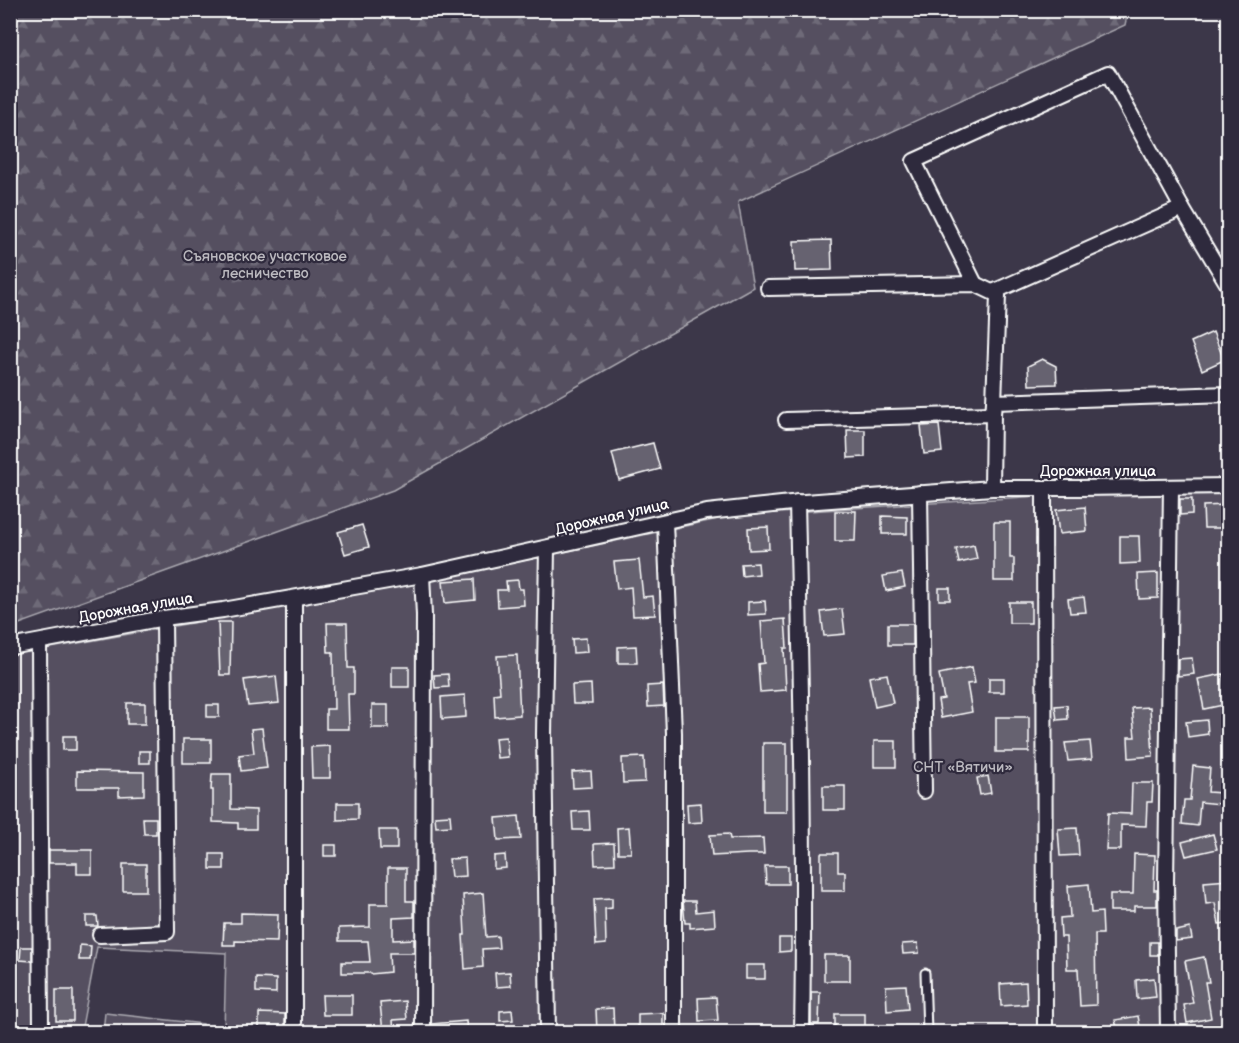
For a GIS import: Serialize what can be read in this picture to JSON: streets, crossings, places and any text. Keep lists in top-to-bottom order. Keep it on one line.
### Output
{"streets":{"street":["Дорожная улица"]},"parks":["Съяновское участковое лесничество","СНТ «Вятичи»"]}
